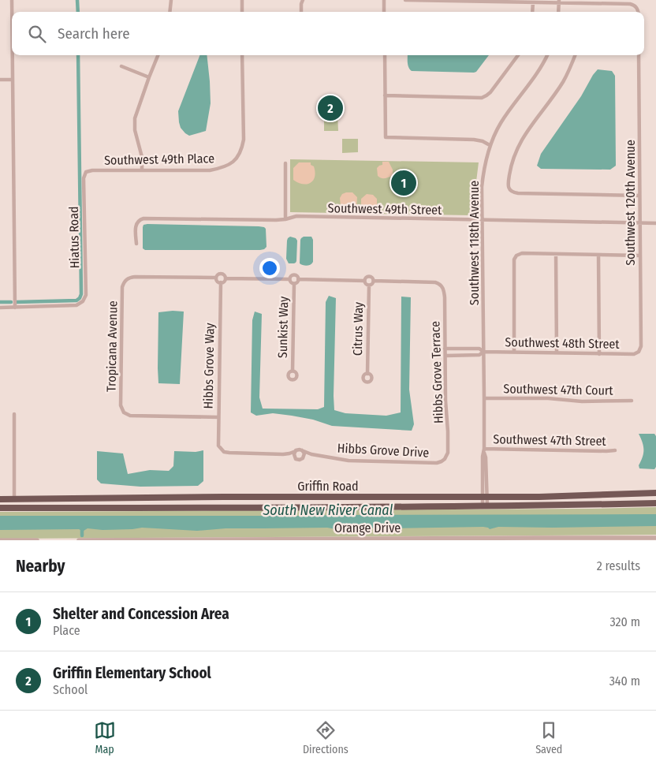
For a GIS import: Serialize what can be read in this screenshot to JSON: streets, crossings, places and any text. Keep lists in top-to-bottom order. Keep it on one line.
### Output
{"streets":{"main road":["Griffin Road"],"street":["Southwest 49th Place","Southwest 120th Avenue","Southwest 49th Street","Hiatus Road","Southwest 118th Avenue","Sunkist Way","Citrus Way","Southwest 48th Street","Tropicana Avenue","Hibbs Grove Way","Hibbs Grove Terrace","Southwest 47th Court","Southwest 47th Street","Hibbs Grove Drive","Orange Drive"]},"crossings":[["Southwest 49th Place","Hiatus Road"],["Southwest 120th Avenue","Southwest 49th Street"],["Southwest 120th Avenue","Southwest 48th Street"],["Southwest 49th Street","Southwest 118th Avenue"],["Southwest 118th Avenue","Southwest 48th Street"],["Southwest 118th Avenue","Southwest 47th Court"],["Southwest 118th Avenue","Southwest 47th Street"],["Southwest 118th Avenue","Griffin Road"],["Citrus Way","Hibbs Grove Terrace"],["Southwest 48th Street","Hibbs Grove Terrace"],["Tropicana Avenue","Hibbs Grove Way"],["Hibbs Grove Terrace","Hibbs Grove Drive"]],"water":["South New River Canal"],"page":{"search":"Search here","pins":["2","1"],"heading":["Nearby","2 results"],"list":[{"mark":"1","name":"Shelter and Concession Area","note":"Place","value":"320 m"},{"mark":"2","name":"Griffin Elementary School","note":"School","value":"340 m"}],"nav":["Map","Directions","Saved"]}}
